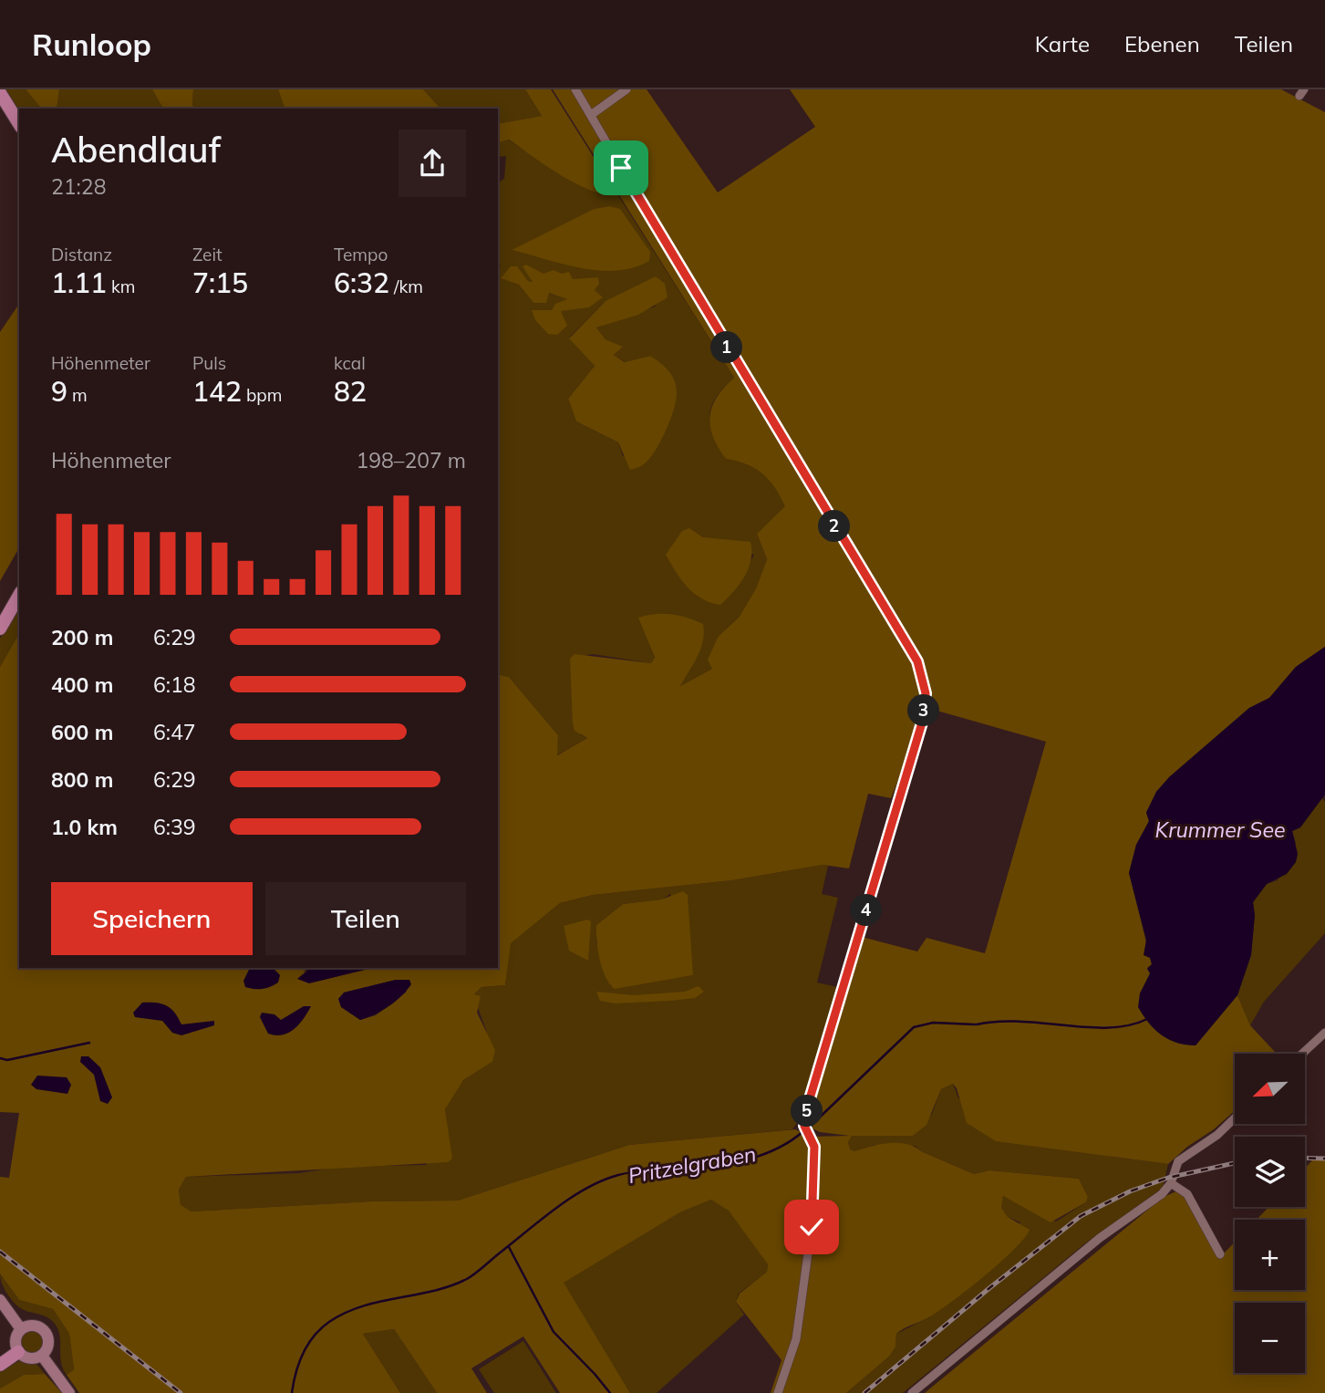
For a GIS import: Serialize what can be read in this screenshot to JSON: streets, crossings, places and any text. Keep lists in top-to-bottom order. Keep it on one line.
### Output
{"water":["Krummer See","Pritzelgraben"],"north":"bottom left","page":{"header":"Runloop","nav":["Karte","Ebenen","Teilen"],"heading":["Abendlauf","21:28"],"stats":[["Distanz","1.11 km"],["Zeit","7:15"],["Tempo","6:32 /km"],["Höhenmeter","9 m"],["Puls","142 bpm"],["kcal","82"]],"pins":["1","2","3","4","5"],"chart":["Höhenmeter","198–207 m"],"list":[{"name":"200 m","note":"6:29"},{"name":"400 m","note":"6:18"},{"name":"600 m","note":"6:47"},{"name":"800 m","note":"6:29"},{"name":"1.0 km","note":"6:39"}],"buttons":["Speichern","Teilen"],"map_buttons":["+","−"]}}
